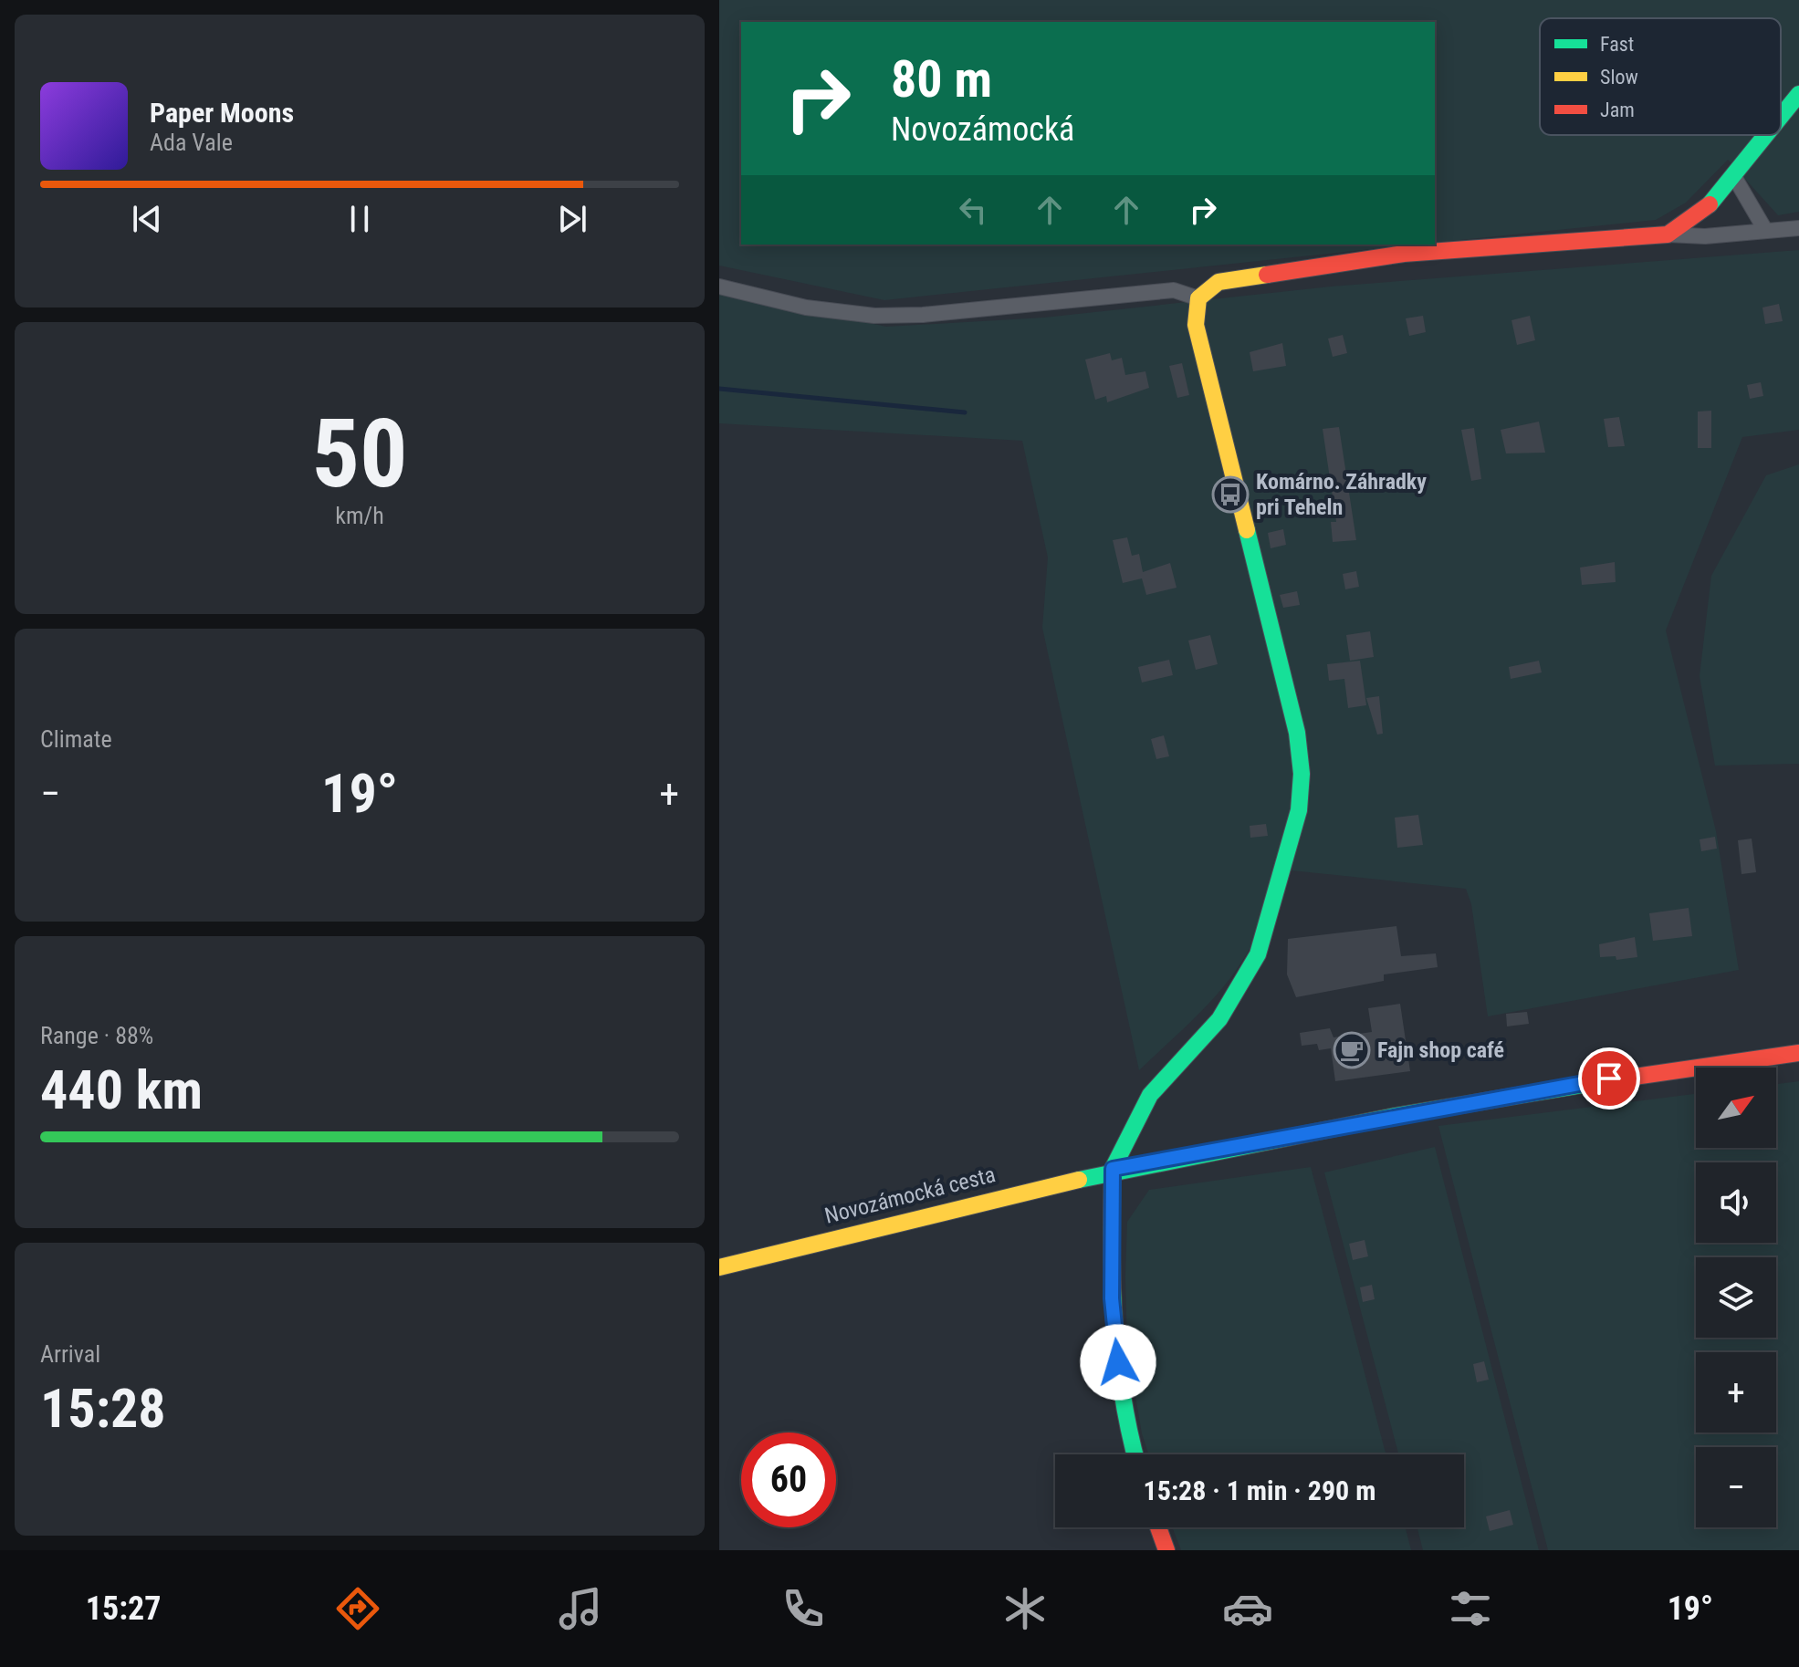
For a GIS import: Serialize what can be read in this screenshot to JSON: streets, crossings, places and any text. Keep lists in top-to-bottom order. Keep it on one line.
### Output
{"streets":{"street":["Novozámocká cesta"]},"places":{"bus stop":["Komárno. Záhradky pri Teheln"],"cafe":["Fajn shop café"]},"legend":["Fast","Slow","Jam"],"north":"top right","page":{"turn":["80 m","Novozámocká"],"song":["Paper Moons","Ada Vale"],"tile":[["50","km/h"],"Climate",["Range · 88%","440 km"],["Arrival","15:28"]],"heat":["−","19°","+"],"map_buttons":["+","−"],"limit":"60","trip":"15:28 · 1 min · 290 m","tabs":["15:27","19°"]}}
